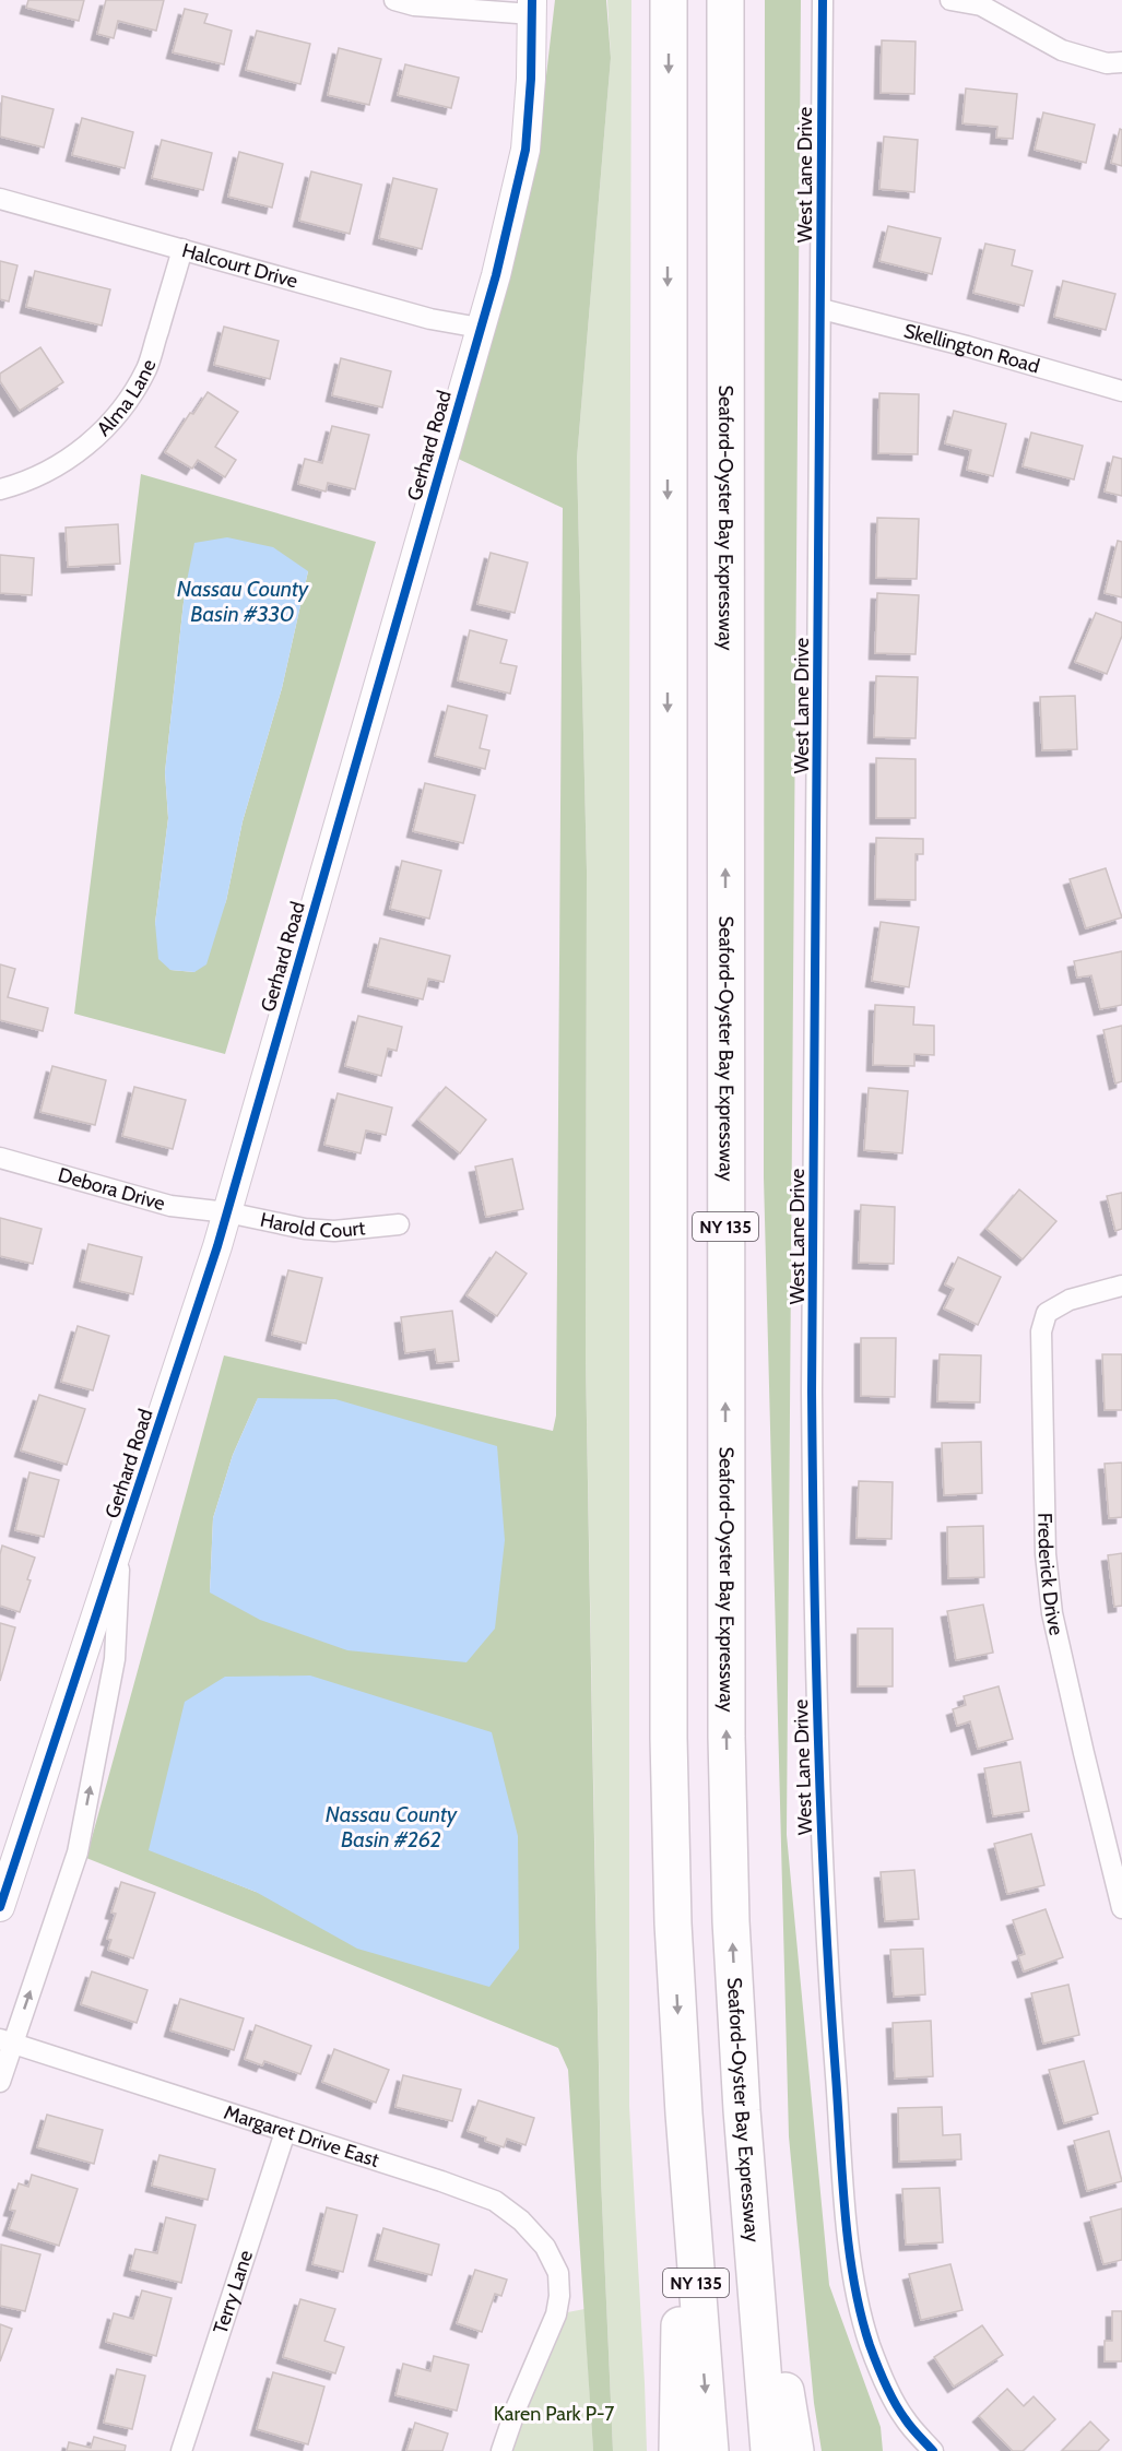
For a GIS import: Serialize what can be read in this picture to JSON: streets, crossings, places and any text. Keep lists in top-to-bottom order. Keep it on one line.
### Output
{"streets":{"highway":["Seaford-Oyster Bay Expressway","NY 135"],"street":["West Lane Drive","Halcourt Drive","Skellington Road","Alma Lane","Gerhard Road","Debora Drive","Harold Court","Frederick Drive","Margaret Drive East","Terry Lane"]},"crossings":[["West Lane Drive","Skellington Road"],["Halcourt Drive","Alma Lane"],["Halcourt Drive","Gerhard Road"],["Gerhard Road","Debora Drive"],["Gerhard Road","Harold Court"],["Debora Drive","Harold Court"],["Margaret Drive East","Terry Lane"]],"water":["Nassau County Basin #330","Nassau County Basin #262"],"parks":["Karen Park P-7"]}
